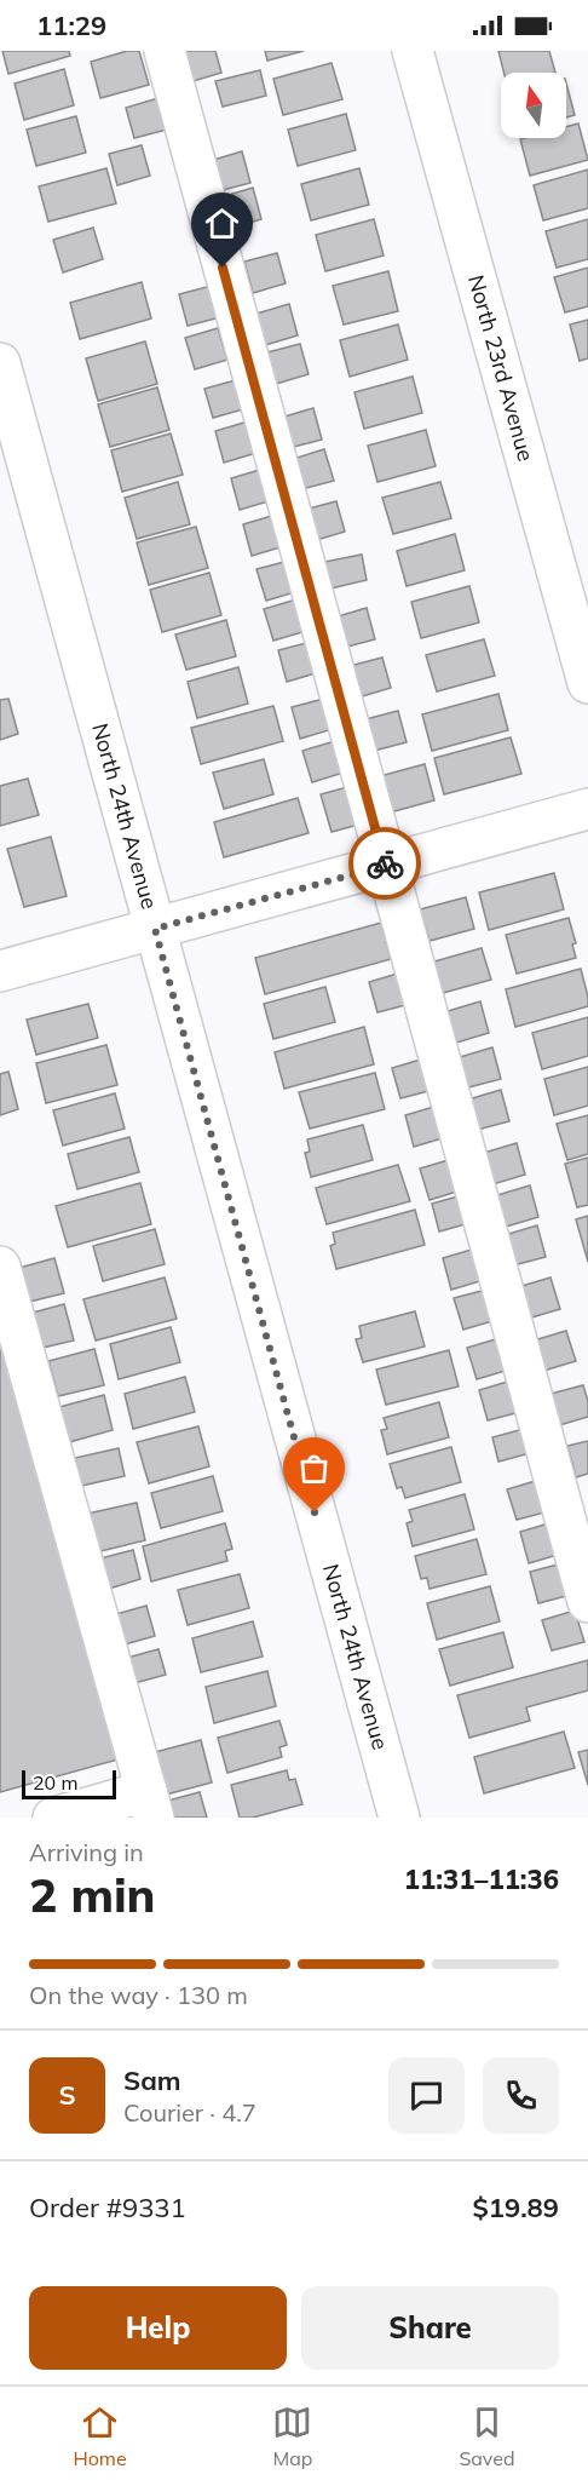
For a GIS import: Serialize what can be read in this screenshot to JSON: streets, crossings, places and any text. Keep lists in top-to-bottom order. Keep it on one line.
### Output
{"streets":{"street":["North 23rd Avenue","North 24th Avenue"]},"scale_bar":"20 m","north":"top","page":{"status":"11:29","scale":"20 m","heading":["2 min","Arriving in","11:31–11:36"],"panel":["Sam","Courier · 4.7","Order #9331","$19.89"],"bar":"On the way · 130 m","round":"S","buttons":["Help","Share"],"tabs":["Home","Map","Saved"]}}
